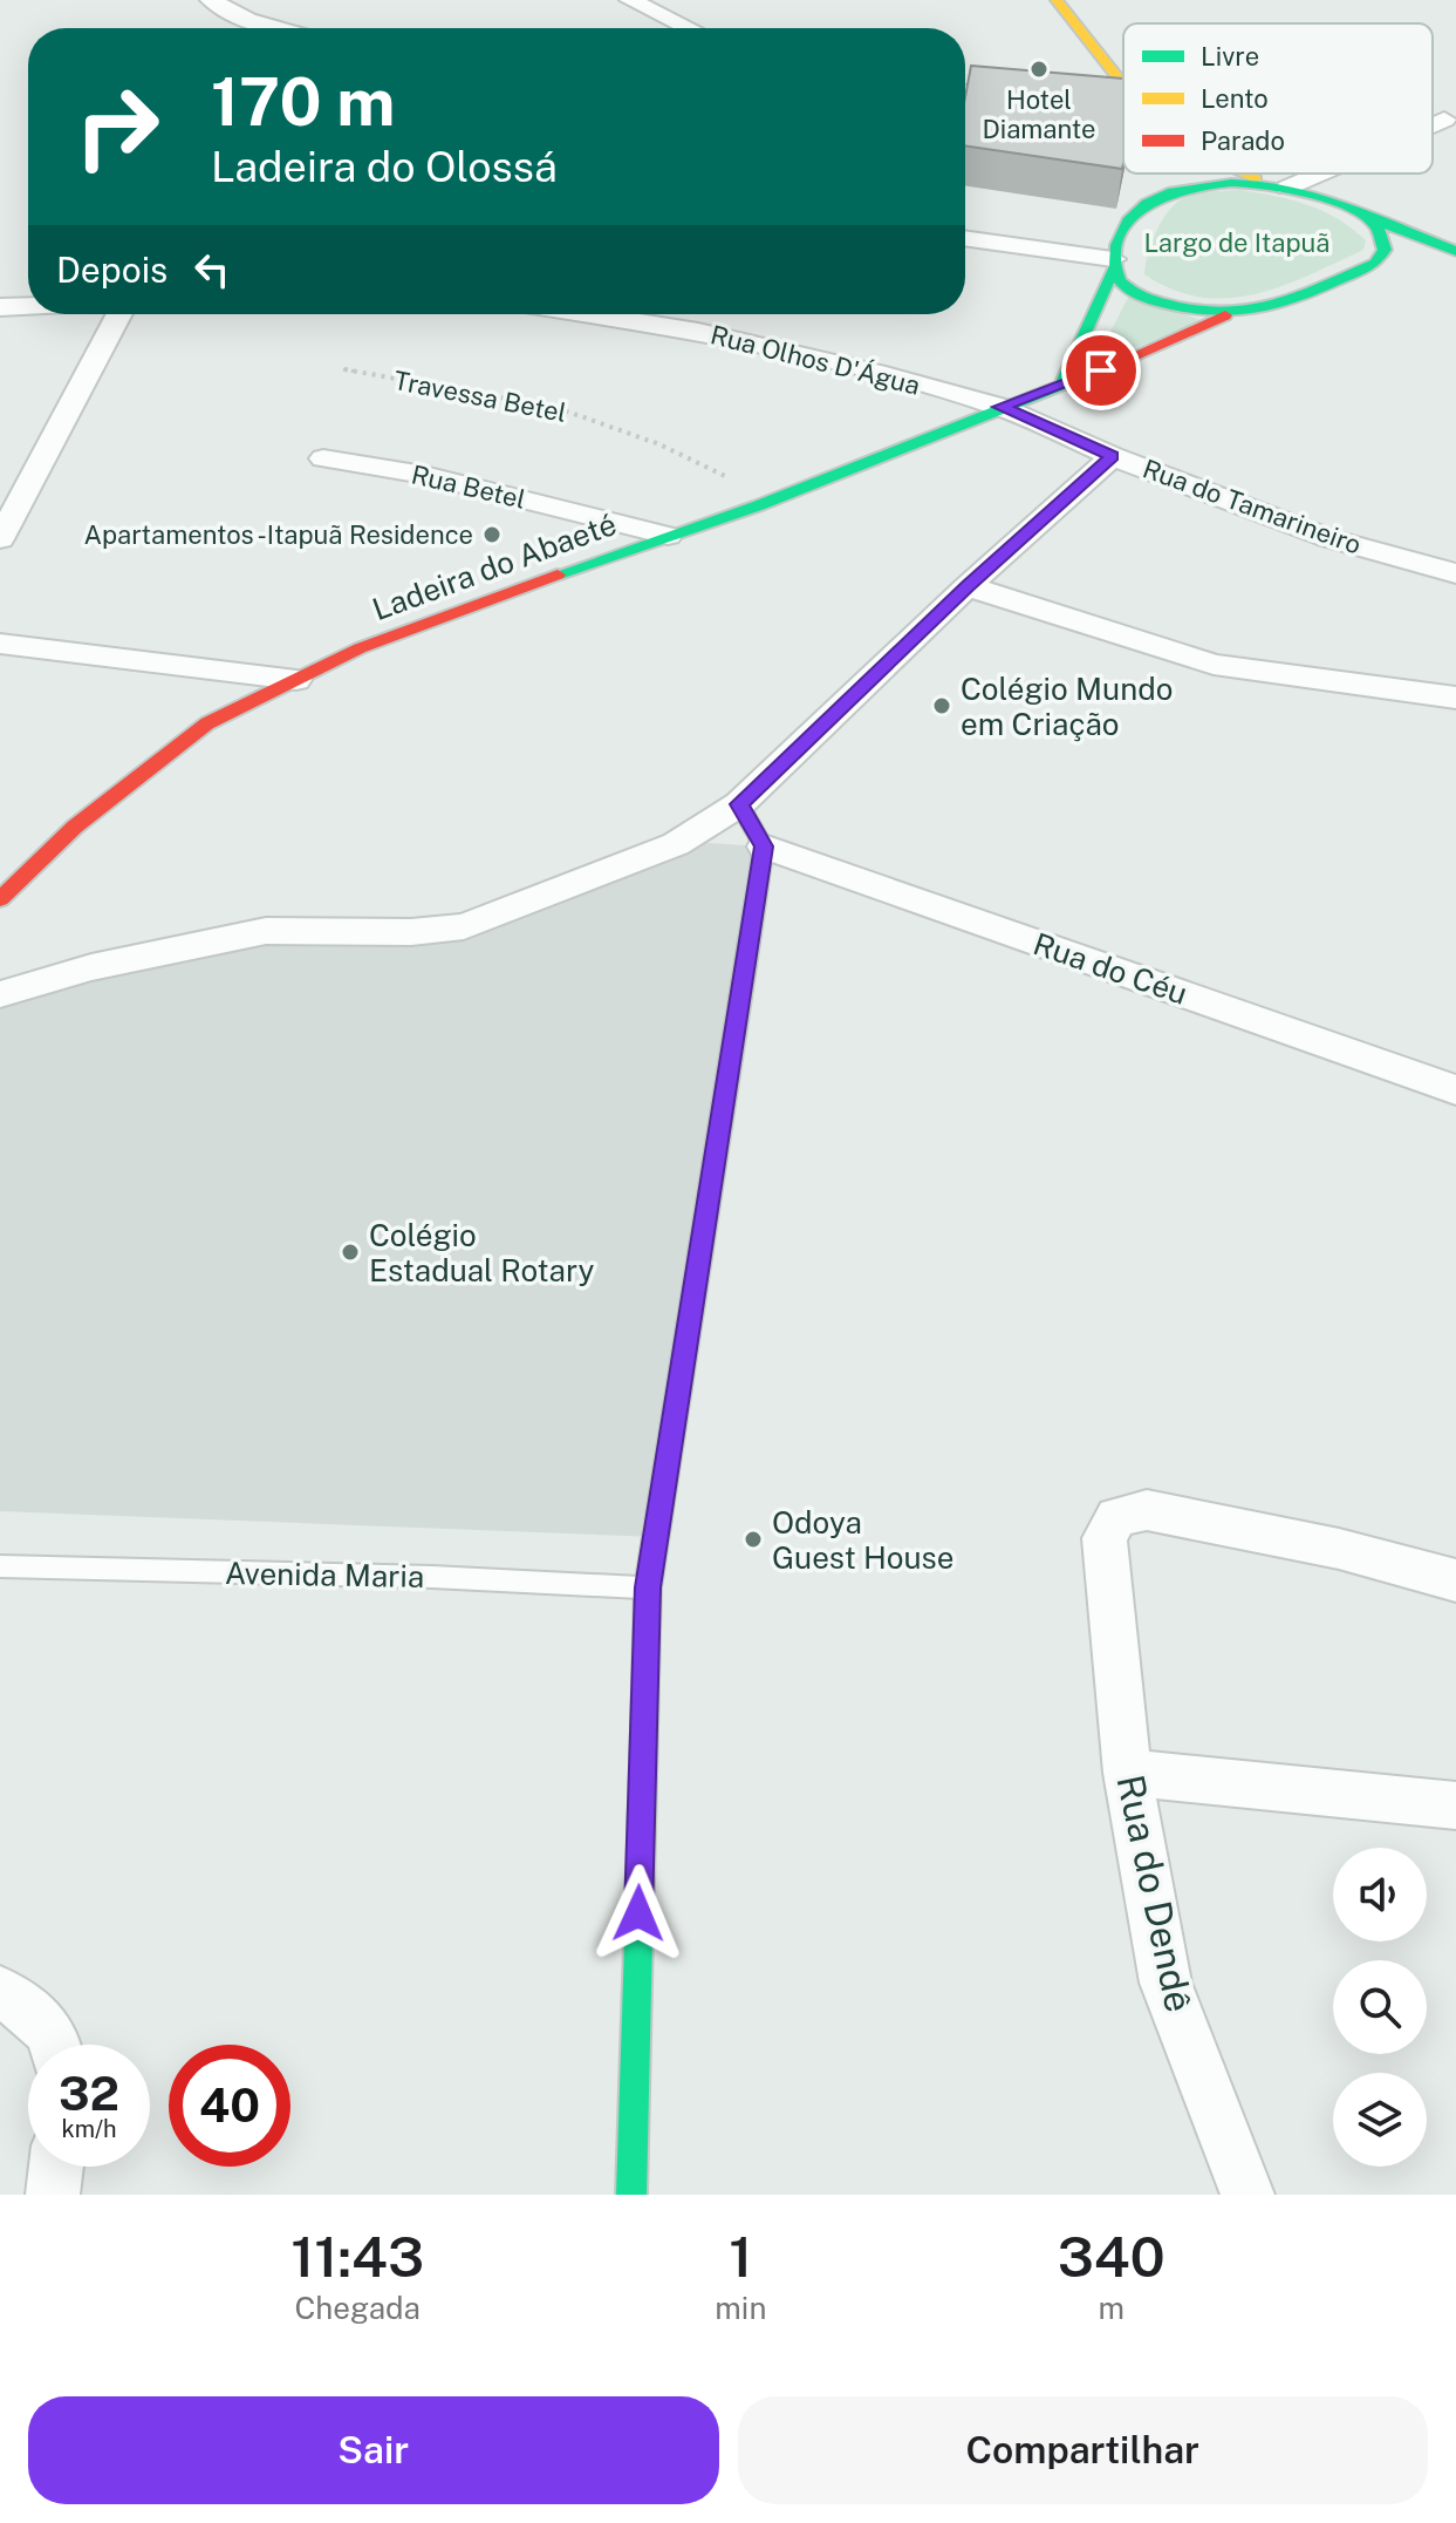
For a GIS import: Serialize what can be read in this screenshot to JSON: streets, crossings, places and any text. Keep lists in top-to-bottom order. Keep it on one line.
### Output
{"streets":{"street":["Rua Olhos D'Água","Rua Betel","Rua do Tamarineiro","Ladeira do Abaeté","Rua do Céu","Rua do Dendê"],"lane":["Avenida Maria"],"path":["Travessa Betel"]},"crossings":[["Rua Olhos D'Água","Rua do Tamarineiro"],["Rua Olhos D'Água","Ladeira do Abaeté"],["Rua Betel","Ladeira do Abaeté"],["Rua do Tamarineiro","Ladeira do Abaeté"]],"parks":["Largo de Itapuã"],"places":["Hotel Diamante","Apartamentos -Itapuã Residence","Colégio Mundo em Criação","Colégio Estadual Rotary","Odoya Guest House"],"legend":["Livre","Lento","Parado"],"page":{"turn":["170 m","Ladeira do Olossá"],"then":"Depois","speed":"32 km/h","limit":"40","eta":["11:43","Chegada","1","min","340","m"],"buttons":["Sair","Compartilhar"]}}
